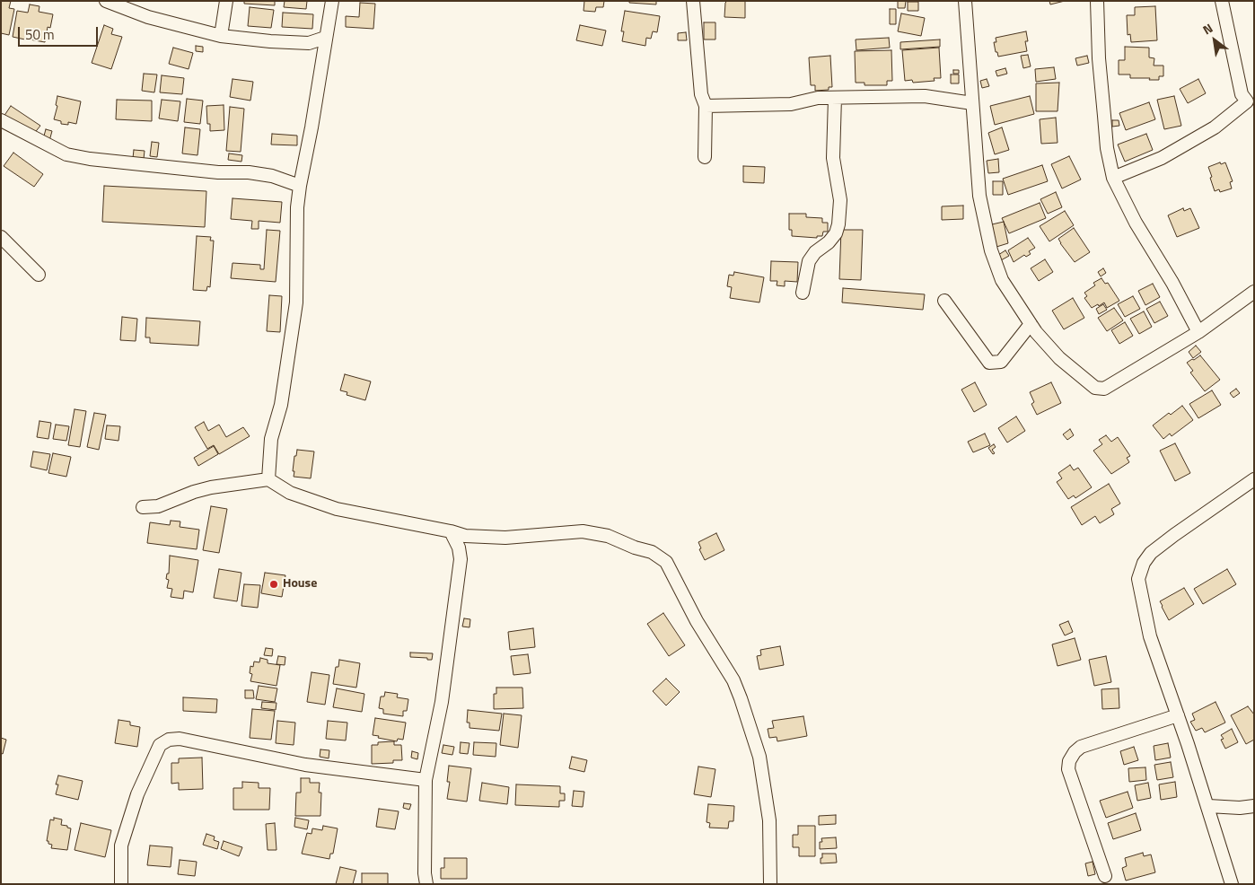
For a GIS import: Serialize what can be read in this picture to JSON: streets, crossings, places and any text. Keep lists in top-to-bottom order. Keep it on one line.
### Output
{"places":["House"],"scale_bar":"50 m","north":"top left"}
